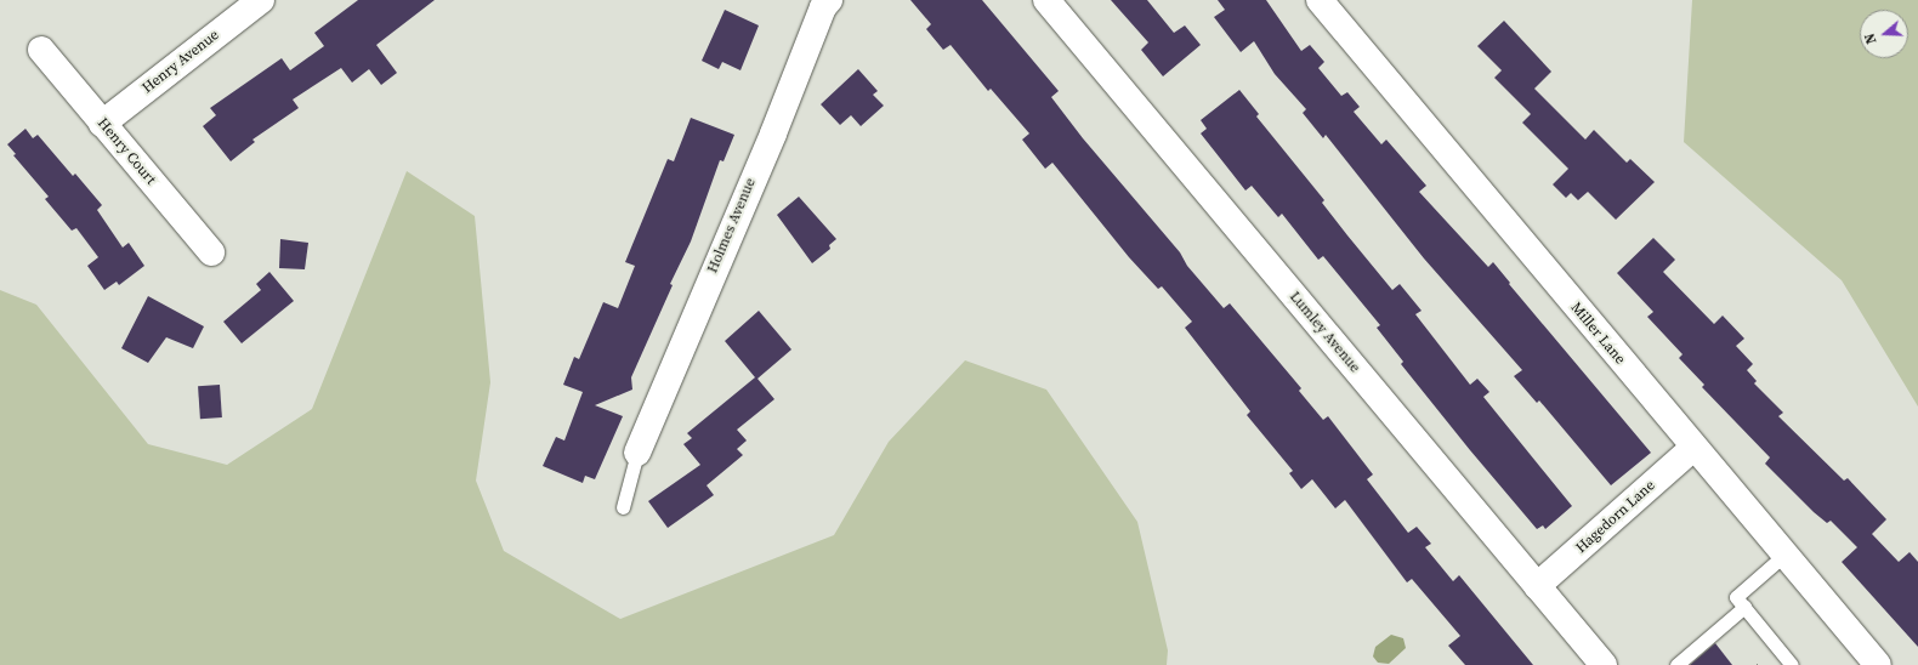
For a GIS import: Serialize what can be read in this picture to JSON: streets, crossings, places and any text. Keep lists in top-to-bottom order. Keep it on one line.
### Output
{"streets":{"street":["Henry Avenue","Henry Court","Holmes Avenue","Lumley Avenue","Miller Lane","Hagedorn Lane"]},"crossings":[["Henry Avenue","Henry Court"],["Lumley Avenue","Hagedorn Lane"],["Miller Lane","Hagedorn Lane"]],"north":"left"}
